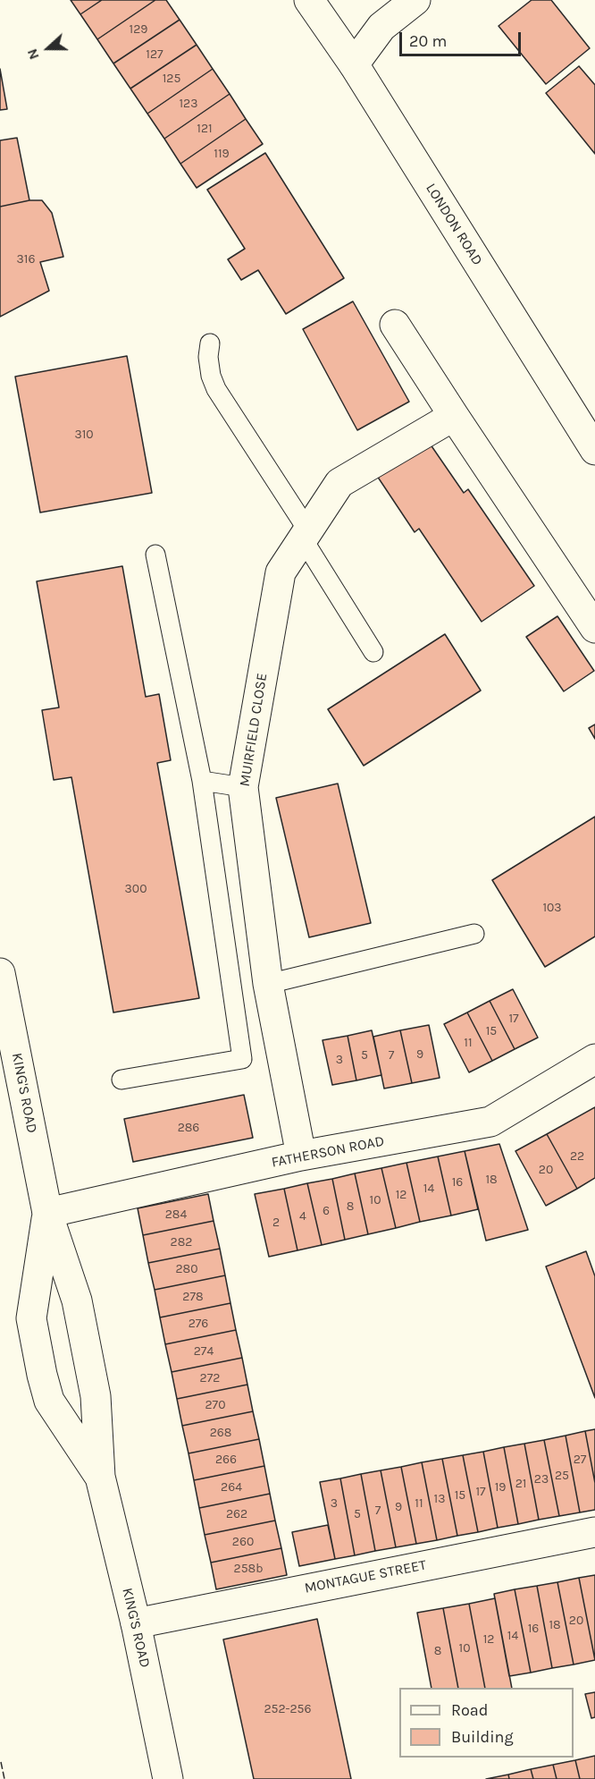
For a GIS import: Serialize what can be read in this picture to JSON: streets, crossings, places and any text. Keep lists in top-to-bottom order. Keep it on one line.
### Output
{"streets":{"street":["LONDON ROAD","MUIRFIELD CLOSE","KING'S ROAD","FATHERSON ROAD","MONTAGUE STREET"]},"crossings":[["MUIRFIELD CLOSE","FATHERSON ROAD"],["KING'S ROAD","FATHERSON ROAD"],["KING'S ROAD","MONTAGUE STREET"]],"house_numbers":["129","127","125","123","121","119","316","310","300","103","17","15","11","9","5","7","3","286","22","20","18","16","14","12","10","8","6","284","4","2","282","280","278","276","274","272","270","268","266","27","25","23","21","264","19","17","15","13","3","11","9","7","262","5","260","258b","20","18","16","14","12","10","8","252-256"],"legend":["Road","Building"],"scale_bar":"20 m","north":"left"}
